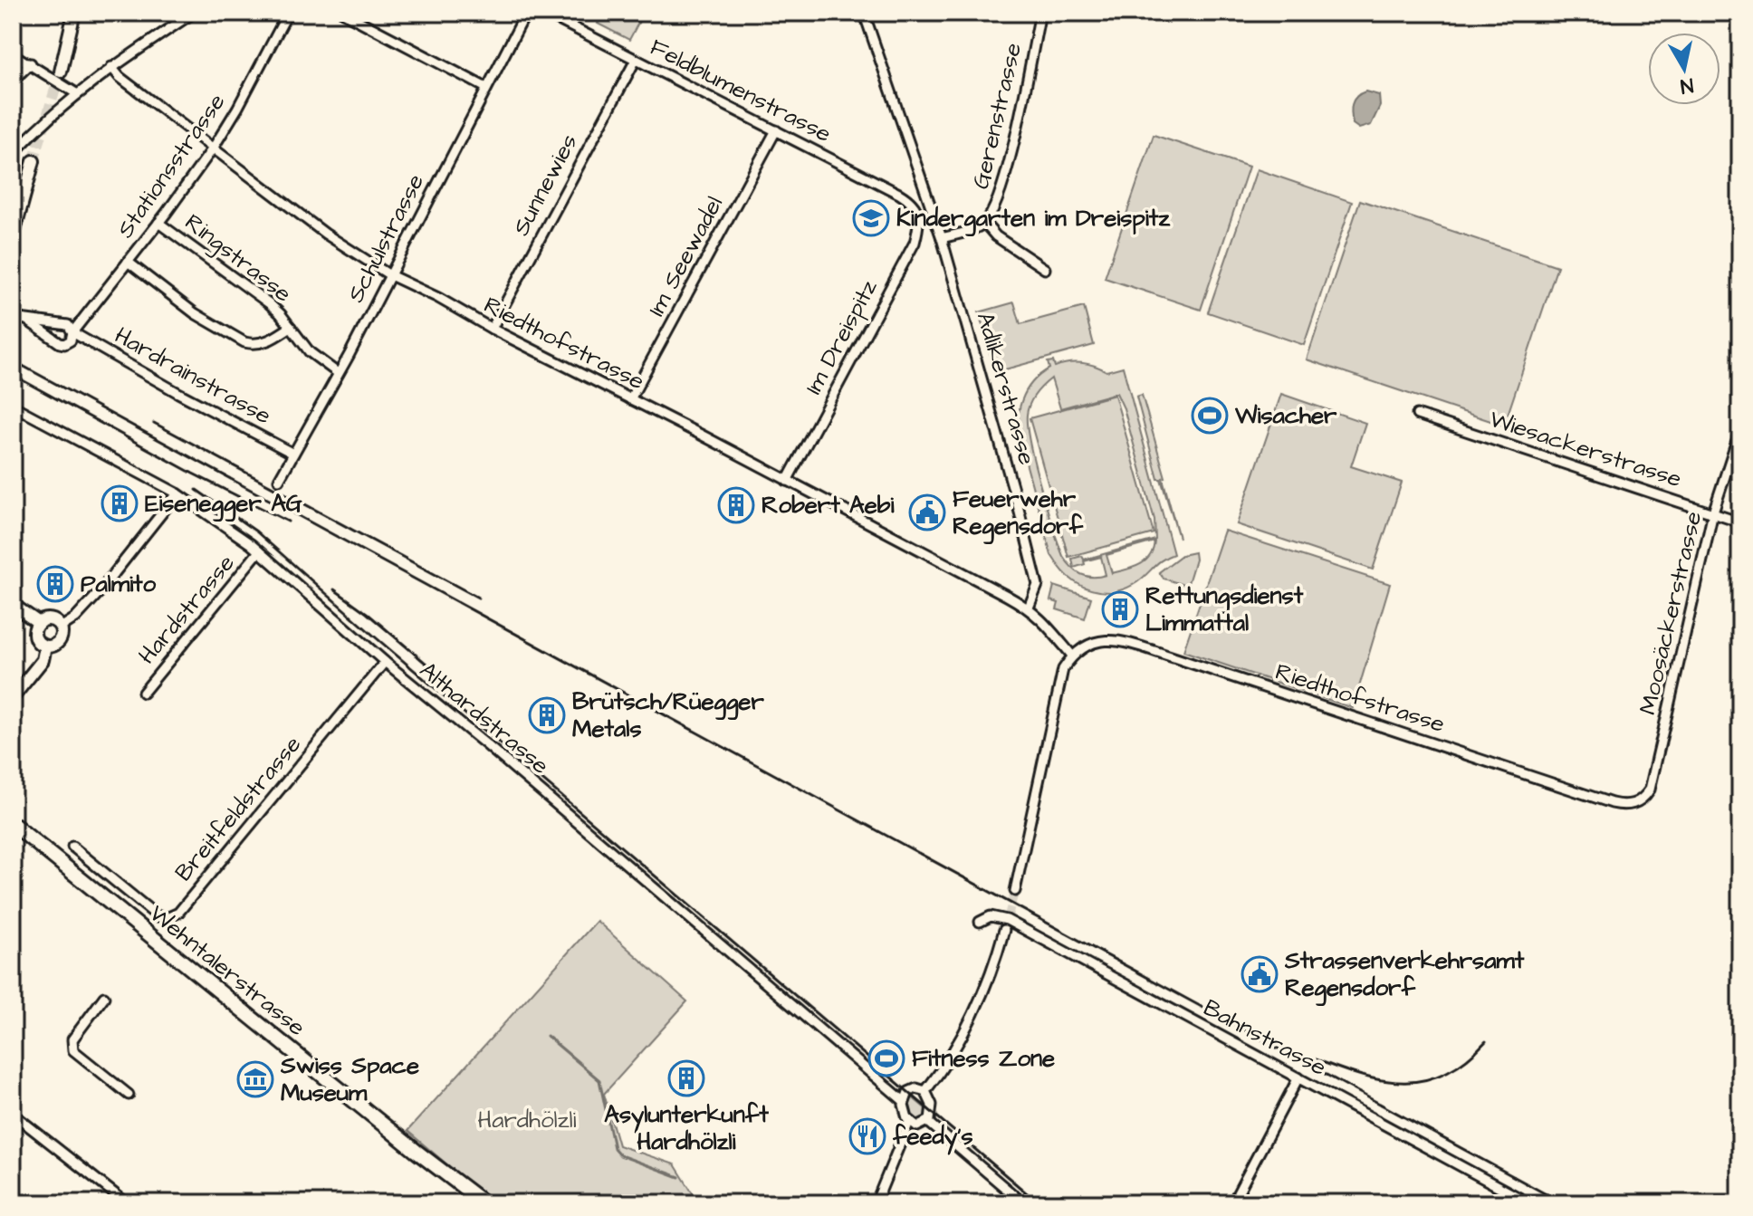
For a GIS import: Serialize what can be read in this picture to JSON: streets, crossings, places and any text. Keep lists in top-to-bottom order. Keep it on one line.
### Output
{"streets":{"main road":["Wehntalerstrasse"],"street":["Feldblumenstrasse","Gerenstrasse","Stationsstrasse","Sunnewies","Schulstrasse","Im Seewadel","Ringstrasse","Im Dreispitz","Riedthofstrasse","Hardrainstrasse","Adlikerstrasse","Wiesackerstrasse","Hardstrasse","Moosäckerstrasse","Althardstrasse","Breitfeldstrasse","Bahnstrasse"]},"crossings":[["Feldblumenstrasse","Sunnewies"],["Feldblumenstrasse","Im Seewadel"],["Feldblumenstrasse","Im Dreispitz"],["Gerenstrasse","Adlikerstrasse"],["Stationsstrasse","Ringstrasse"],["Stationsstrasse","Riedthofstrasse"],["Stationsstrasse","Hardrainstrasse"],["Sunnewies","Riedthofstrasse"],["Schulstrasse","Ringstrasse"],["Schulstrasse","Riedthofstrasse"],["Schulstrasse","Hardrainstrasse"],["Im Seewadel","Riedthofstrasse"],["Im Dreispitz","Riedthofstrasse"],["Riedthofstrasse","Adlikerstrasse"],["Riedthofstrasse","Moosäckerstrasse"],["Wiesackerstrasse","Moosäckerstrasse"],["Hardstrasse","Althardstrasse"],["Althardstrasse","Breitfeldstrasse"]],"parks":["Hardhölzli"],"places":{"school or university":["Kindergarten im Dreispitz"],"sports":["Wisacher","Fitness Zone"],"building":["Eisenegger AG","Robert Aebi","Palmito","Rettungsdienst Limmattal","Brütsch/Rüegger Metals","Asylunterkunft Hardhölzli"],"public building":["Feuerwehr Regensdorf","Strassenverkehrsamt Regensdorf"],"museum":["Swiss Space Museum"],"restaurant":["feedy's"]},"north":"bottom"}
